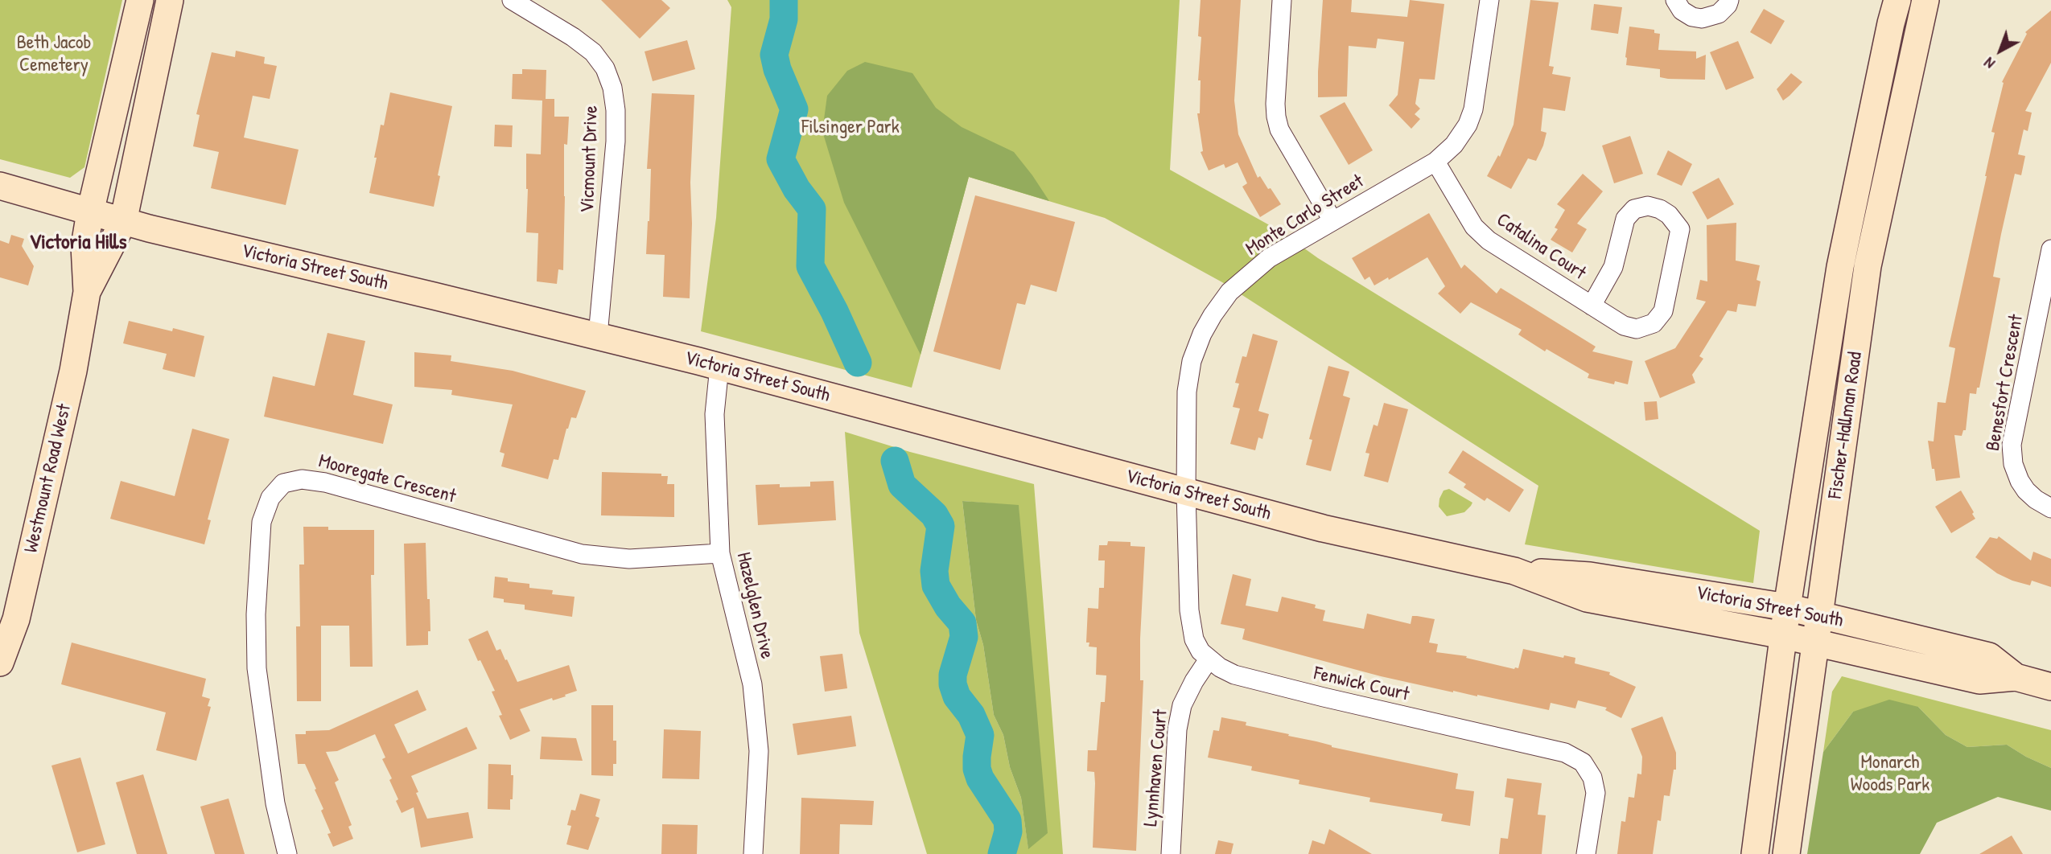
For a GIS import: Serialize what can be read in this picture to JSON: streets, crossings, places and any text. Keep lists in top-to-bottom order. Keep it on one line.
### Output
{"streets":{"main road":["Victoria Street South","Fischer-Hallman Road","Westmount Road West"],"street":["Vicmount Drive","Monte Carlo Street","Catalina Court","Benesfort Crescent","Mooregate Crescent","Hazelglen Drive","Fenwick Court","Lynnhaven Court"]},"crossings":[["Vicmount Drive","Victoria Street South"],["Monte Carlo Street","Catalina Court"],["Monte Carlo Street","Victoria Street South"],["Monte Carlo Street","Fenwick Court"],["Victoria Street South","Fischer-Hallman Road"],["Victoria Street South","Westmount Road West"],["Victoria Street South","Hazelglen Drive"],["Victoria Street South","Fenwick Court"],["Mooregate Crescent","Hazelglen Drive"],["Fenwick Court","Lynnhaven Court"]],"districts":["Victoria Hills"],"parks":["Beth Jacob Cemetery","Filsinger Park","Monarch Woods Park"],"north":"bottom left"}
